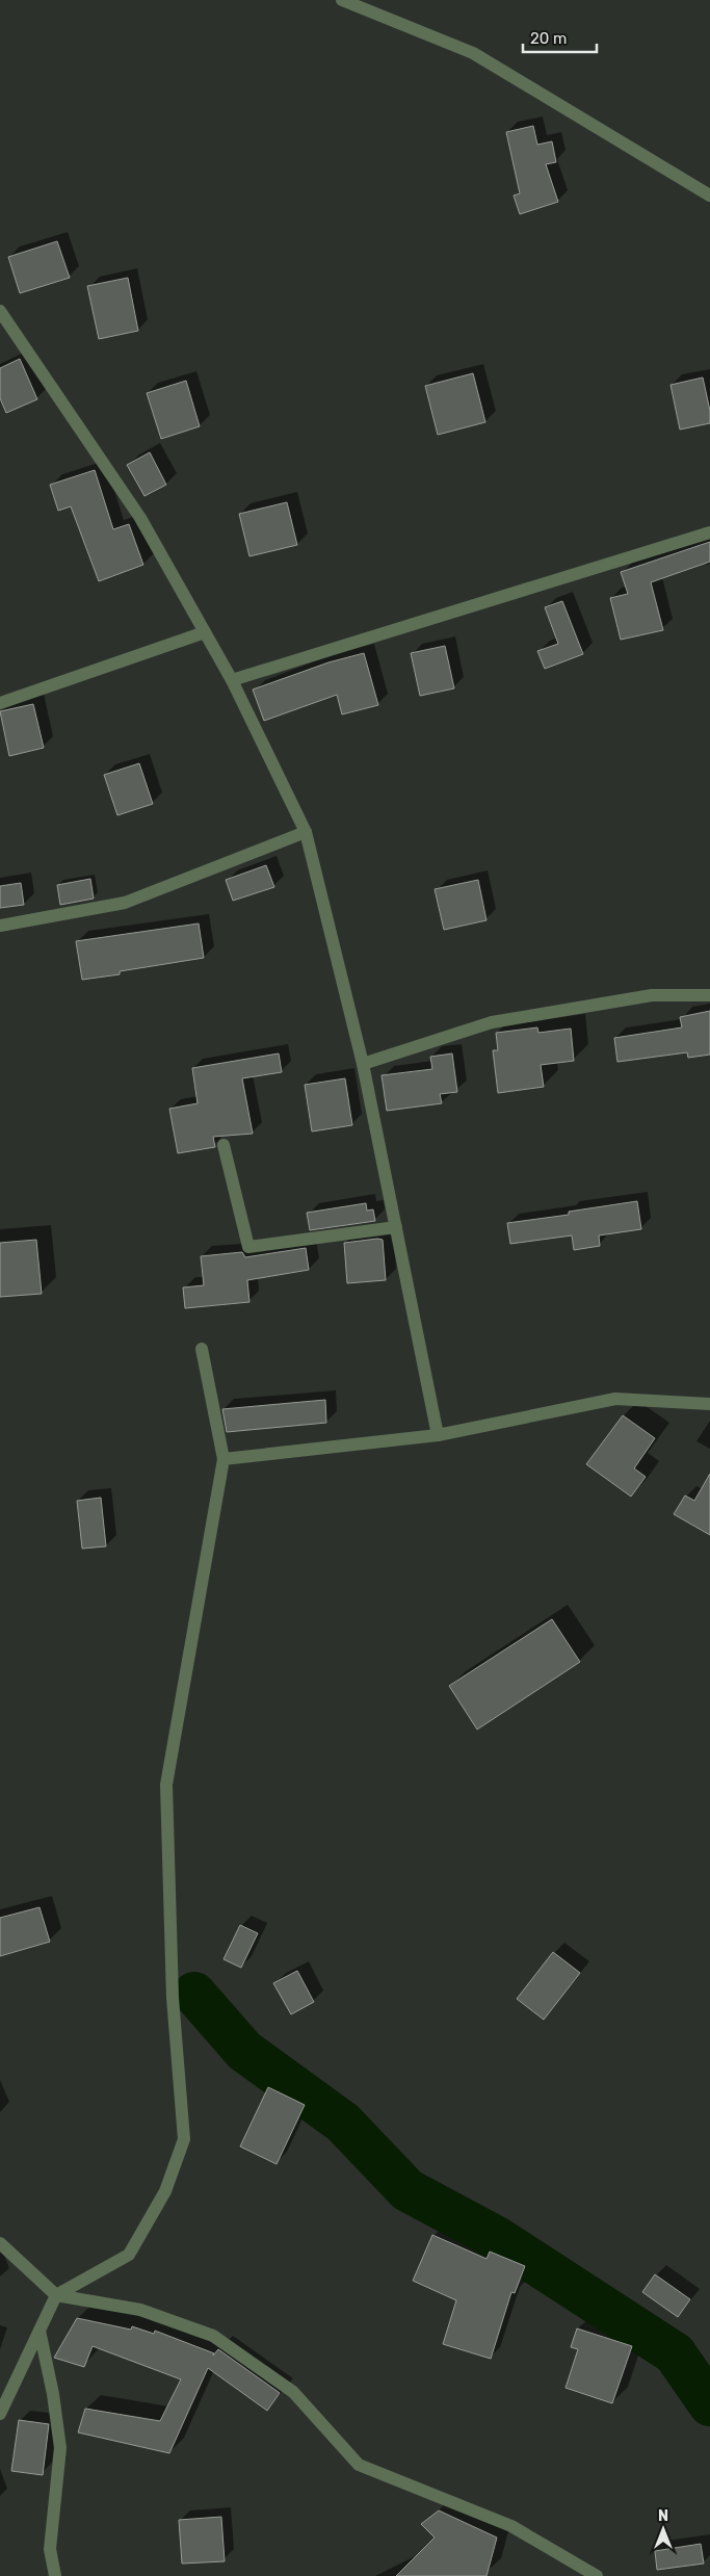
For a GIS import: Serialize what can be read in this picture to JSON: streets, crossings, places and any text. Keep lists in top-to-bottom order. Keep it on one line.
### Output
{"scale_bar":"20 m","north":"top"}
